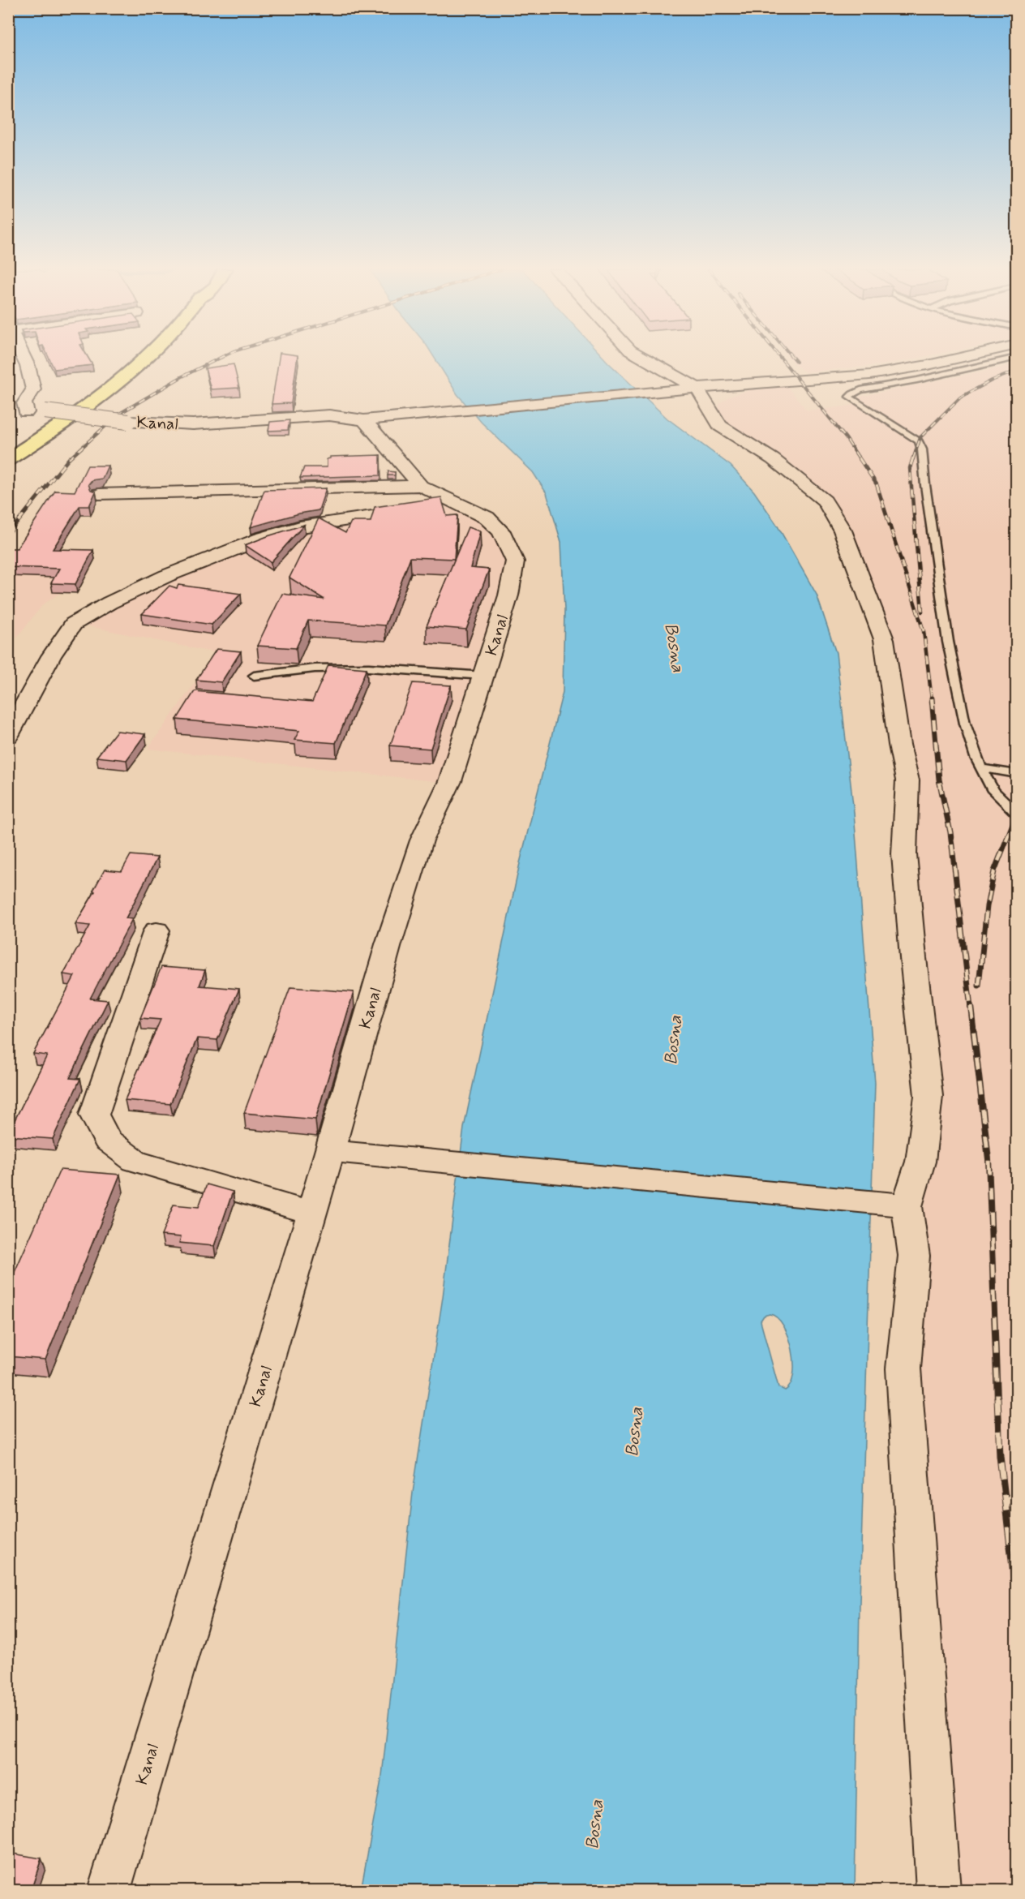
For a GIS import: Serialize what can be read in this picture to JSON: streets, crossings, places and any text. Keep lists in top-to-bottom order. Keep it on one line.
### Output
{"streets":{"street":["Kanal"]},"water":["Bosna"]}
